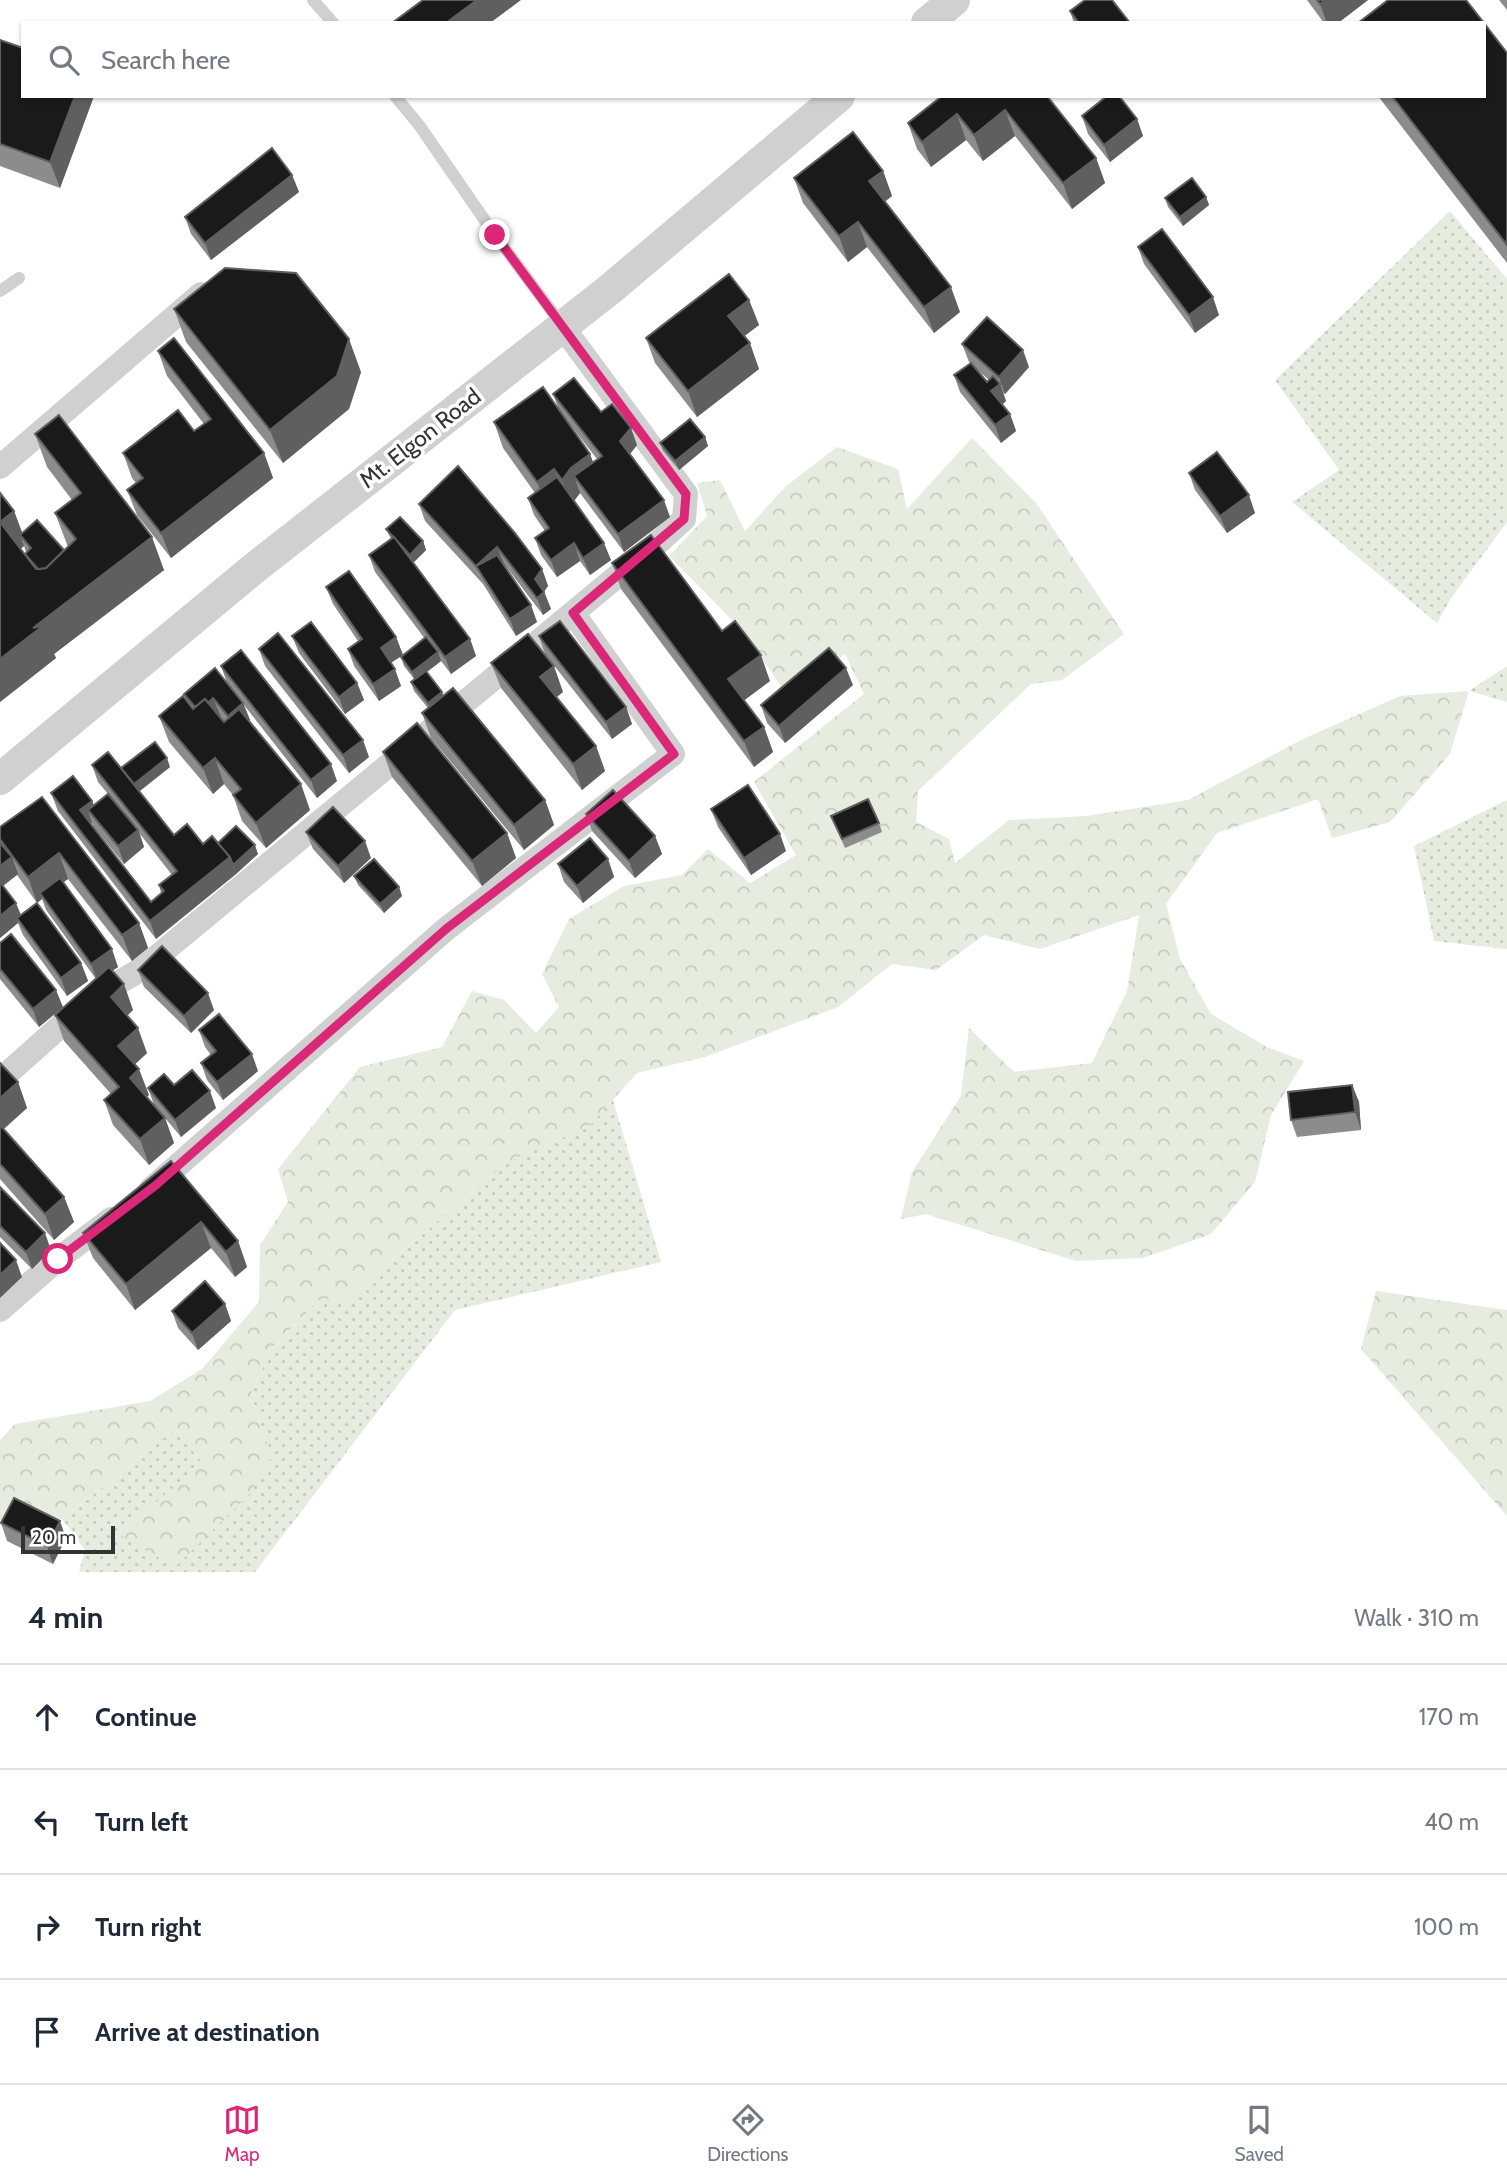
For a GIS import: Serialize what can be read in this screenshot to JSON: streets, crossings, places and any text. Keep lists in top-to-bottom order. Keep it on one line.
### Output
{"streets":{"street":["Mt. Elgon Road"]},"scale_bar":"20 m","page":{"search":"Search here","scale":"20 m","heading":["4 min","Walk · 310 m"],"list":[["Continue","170 m"],["Turn left","40 m"],["Turn right","100 m"],"Arrive at destination"],"nav":["Map","Directions","Saved"]}}
